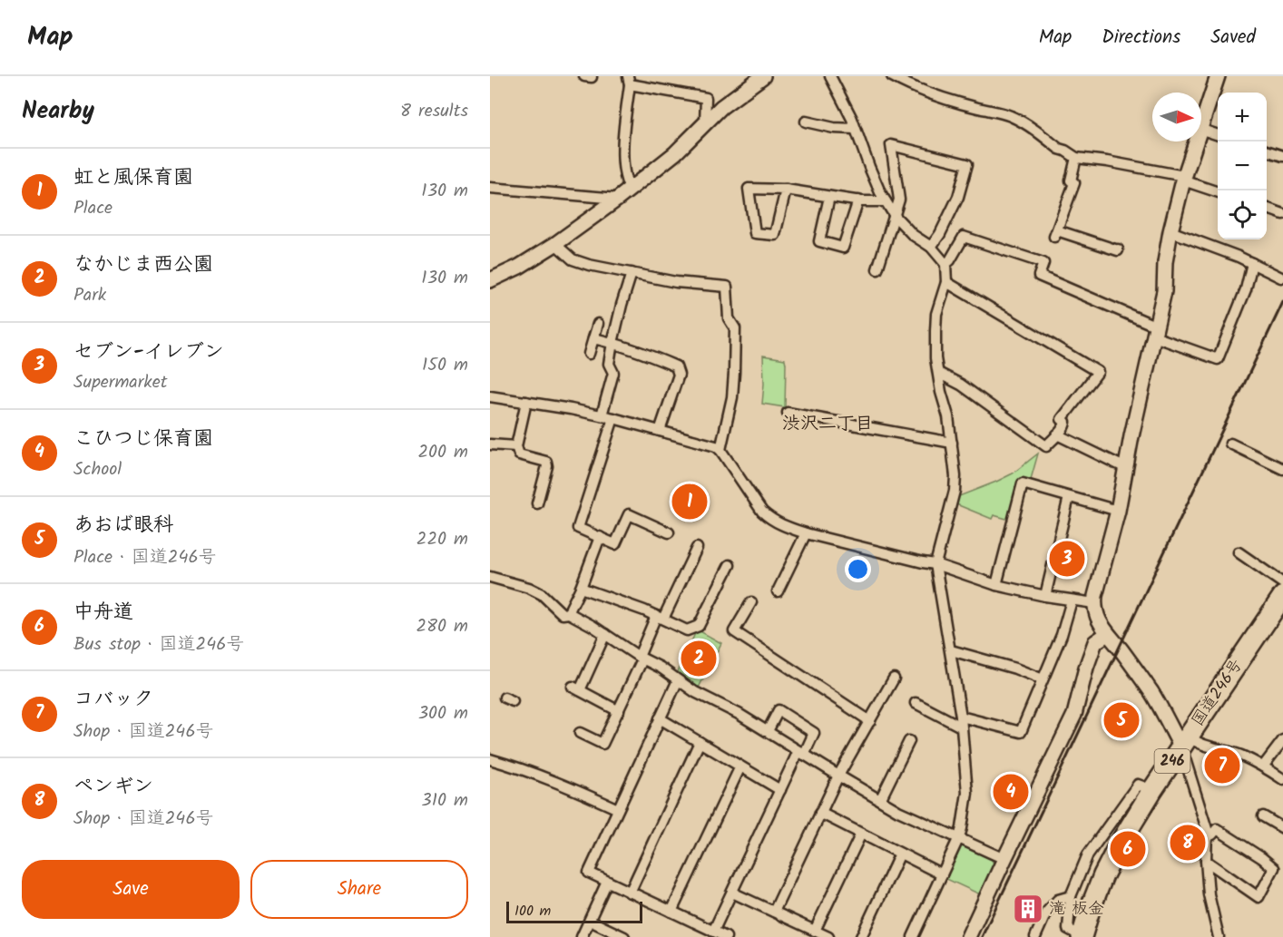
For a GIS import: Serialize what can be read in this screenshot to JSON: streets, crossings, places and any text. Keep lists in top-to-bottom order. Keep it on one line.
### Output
{"streets":{"highway":["国道246号","246"]},"districts":["渋沢二丁目"],"places":{"building":["滝 板金"]},"scale_bar":"100 m","north":"right","page":{"header":"Map","nav":["Map","Directions","Saved"],"heading":["Nearby","8 results"],"map_buttons":["+","−"],"list":[{"mark":"1","name":"虹と風保育園","note":"Place","value":"130 m"},{"mark":"2","name":"なかじま西公園","note":"Park","value":"130 m"},{"mark":"3","name":"セブン-イレブン","note":"Supermarket","value":"150 m"},{"mark":"4","name":"こひつじ保育園","note":"School","value":"200 m"},{"mark":"5","name":"あおば眼科","note":"Place · 国道246号","value":"220 m"},{"mark":"6","name":"中舟道","note":"Bus stop · 国道246号","value":"280 m"},{"mark":"7","name":"コバック","note":"Shop · 国道246号","value":"300 m"},{"mark":"8","name":"ペンギン","note":"Shop · 国道246号","value":"310 m"}],"pins":["1","3","2","5","7","4","8","6"],"buttons":["Save","Share"],"scale":"100 m"}}
